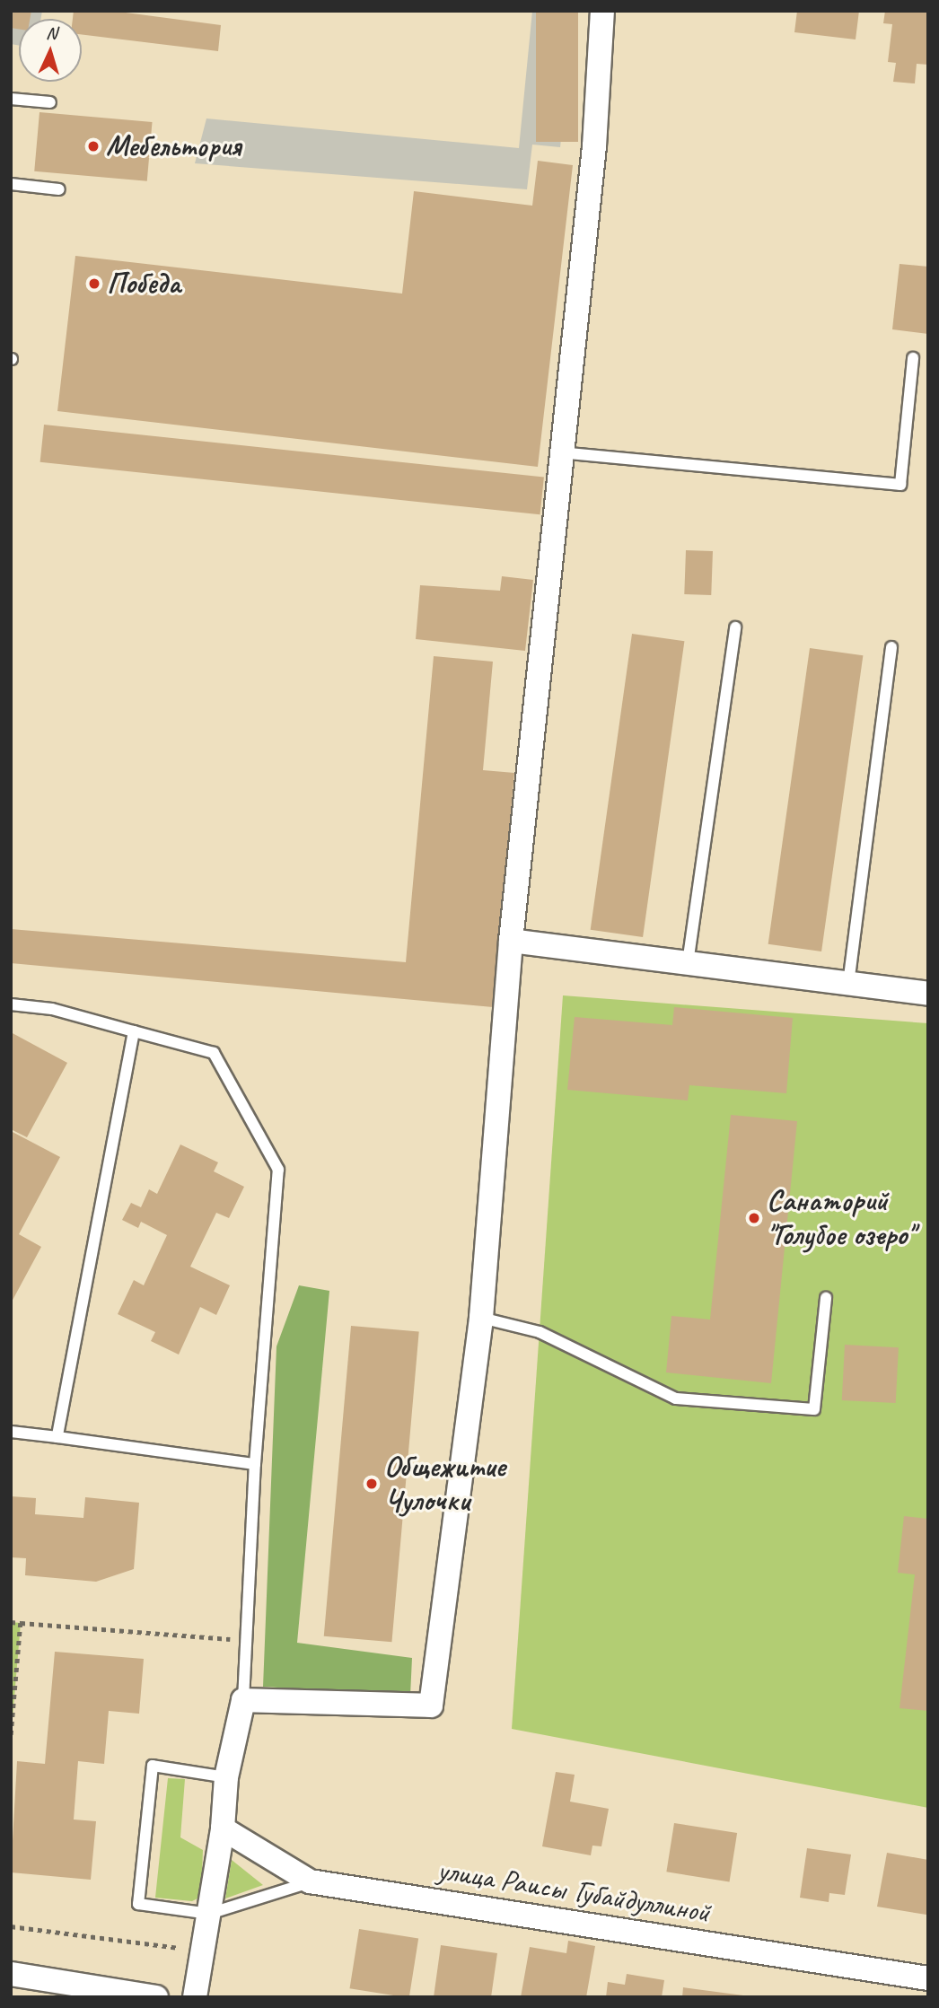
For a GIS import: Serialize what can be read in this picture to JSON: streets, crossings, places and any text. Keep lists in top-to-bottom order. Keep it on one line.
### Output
{"streets":{"street":["улица Раисы Губайдуллиной"]},"places":["Мебельтория","Победа","Санаторий \"Голубое озеро\"","Общежитие Чулочки"],"north":"top"}
